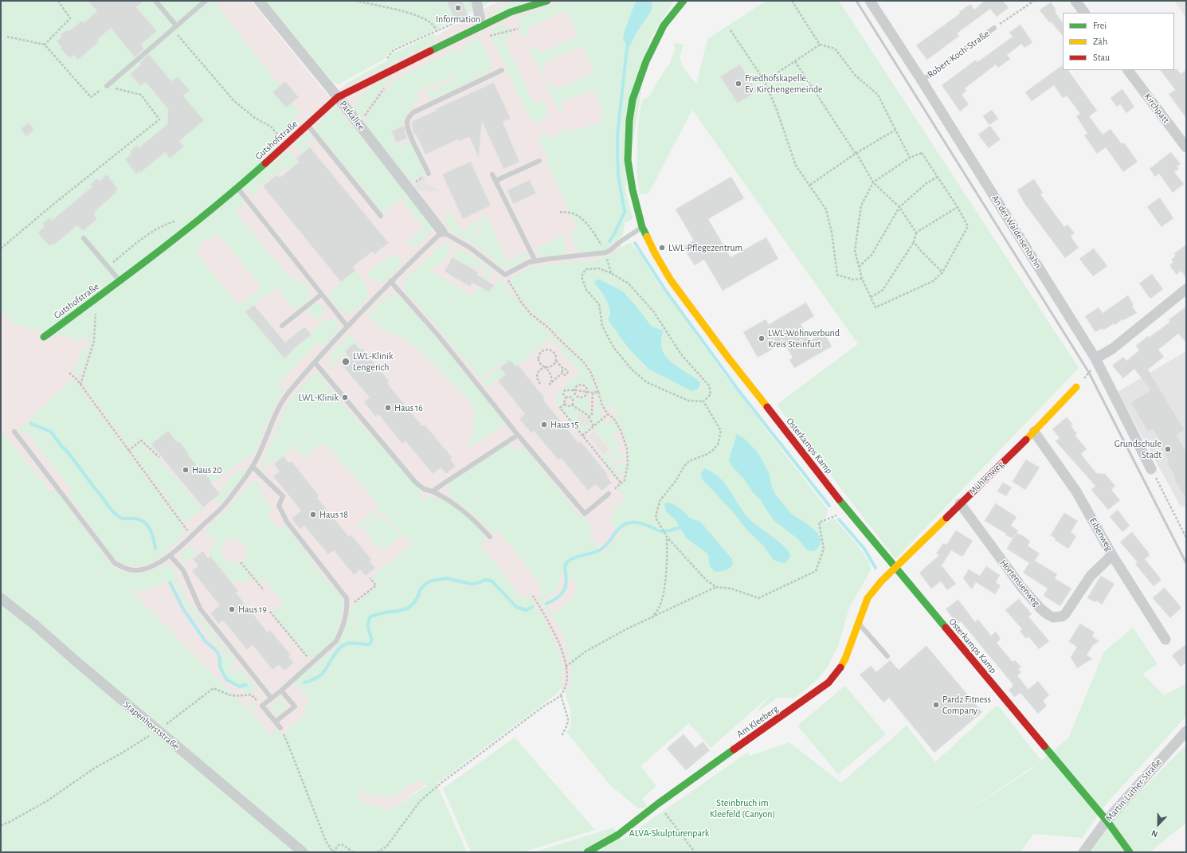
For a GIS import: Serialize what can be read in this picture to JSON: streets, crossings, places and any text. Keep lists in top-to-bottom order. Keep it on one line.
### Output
{"streets":{"street":["Kirchpatt","Parkallee","Gutshofstraße","An der Waldeisenbahn","Osterkamps Kamp","Mühlenweg","Eibenweg","Hortensienweg","Am Kleeberg","Stapenhorststraße","Martin-Luther-Straße"],"lane":["Robert-Koch-Straße"]},"crossings":[["Robert-Koch-Straße","An der Waldeisenbahn"],["Parkallee","Gutshofstraße"],["Osterkamps Kamp","Mühlenweg"],["Osterkamps Kamp","Am Kleeberg"],["Osterkamps Kamp","Martin-Luther-Straße"],["Mühlenweg","Eibenweg"],["Mühlenweg","Hortensienweg"],["Mühlenweg","Am Kleeberg"],["Eibenweg","Hortensienweg"]],"parks":["Steinbruch im Kleefeld (Canyon)","ALVA-Skulpturenpark"],"places":["Information","Friedhofskapelle, Ev. Kirchengemeinde","LWL-Pflegezentrum","LWL-Wohnverbund Kreis Steinfurt","LWL-Klinik Lengerich","LWL-Klinik","Haus 16","Haus 15","Grundschule Stadt","Haus 20","Haus 18","Haus 19","Pardz Fitness Company"],"legend":["Frei","Zäh","Stau"],"north":"bottom"}
